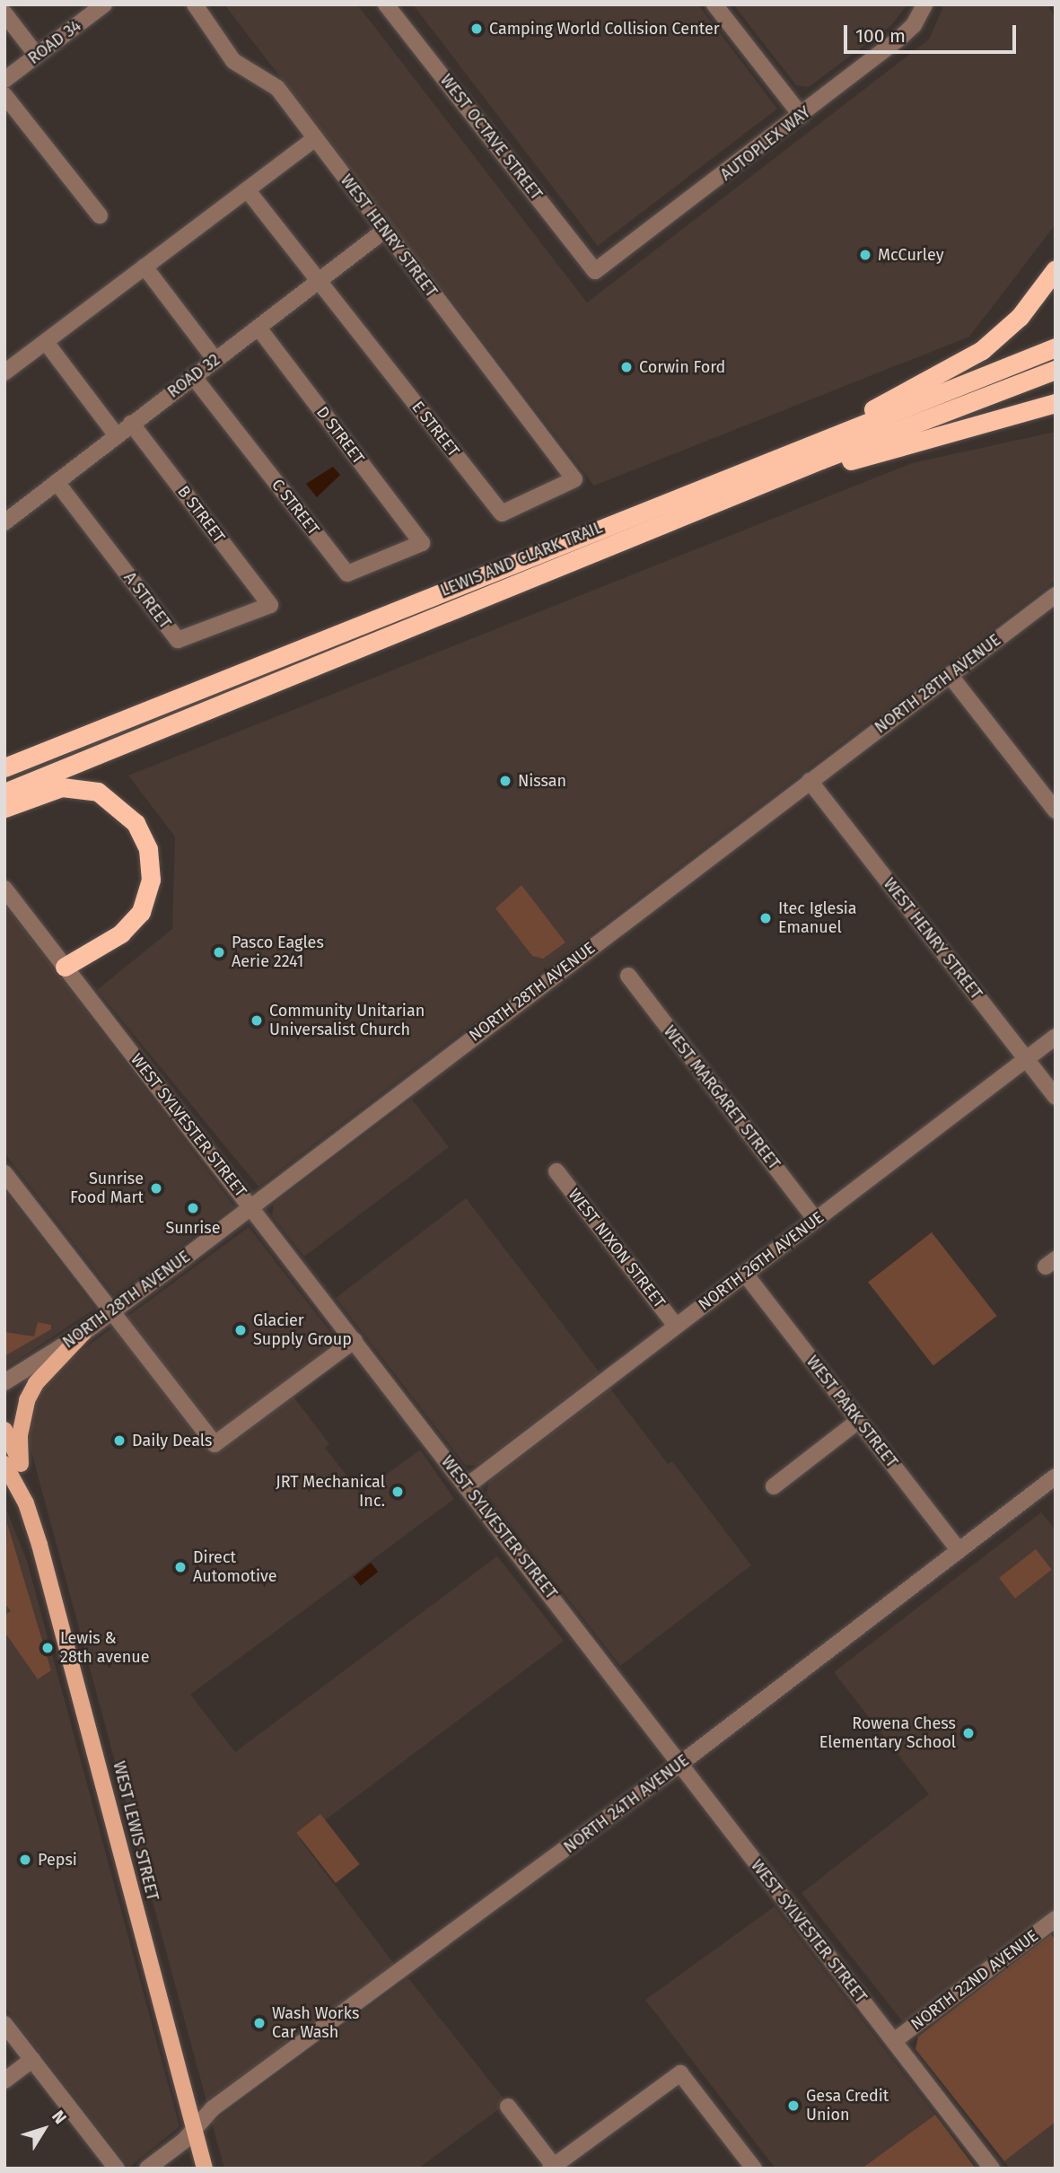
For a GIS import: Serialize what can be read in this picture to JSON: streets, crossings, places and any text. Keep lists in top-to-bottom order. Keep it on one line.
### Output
{"streets":{"highway":["LEWIS AND CLARK TRAIL"],"main road":["WEST LEWIS STREET"],"street":["ROAD 34","WEST OCTAVE STREET","AUTOPLEX WAY","WEST HENRY STREET","ROAD 32","E STREET","D STREET","C STREET","B STREET","A STREET","NORTH 28TH AVENUE","WEST MARGARET STREET","WEST SYLVESTER STREET","WEST NIXON STREET","NORTH 26TH AVENUE","WEST PARK STREET","NORTH 24TH AVENUE","NORTH 22ND AVENUE"]},"crossings":[["WEST OCTAVE STREET","AUTOPLEX WAY"],["WEST HENRY STREET","ROAD 32"],["WEST HENRY STREET","E STREET"],["WEST HENRY STREET","NORTH 28TH AVENUE"],["WEST HENRY STREET","NORTH 26TH AVENUE"],["ROAD 32","E STREET"],["ROAD 32","D STREET"],["ROAD 32","C STREET"],["ROAD 32","B STREET"],["ROAD 32","A STREET"],["D STREET","C STREET"],["B STREET","A STREET"],["NORTH 28TH AVENUE","WEST SYLVESTER STREET"],["WEST MARGARET STREET","NORTH 26TH AVENUE"],["WEST SYLVESTER STREET","NORTH 26TH AVENUE"],["WEST SYLVESTER STREET","NORTH 24TH AVENUE"],["WEST SYLVESTER STREET","NORTH 22ND AVENUE"],["WEST NIXON STREET","NORTH 26TH AVENUE"],["NORTH 26TH AVENUE","WEST PARK STREET"],["WEST PARK STREET","NORTH 24TH AVENUE"],["NORTH 24TH AVENUE","WEST LEWIS STREET"]],"places":["Camping World Collision Center","McCurley","Corwin Ford","Nissan","Itec Iglesia Emanuel","Pasco Eagles Aerie 2241","Community Unitarian Universalist Church","Sunrise Food Mart","Sunrise","Glacier Supply Group","Daily Deals","JRT Mechanical Inc.","Direct Automotive","Lewis & 28th avenue","Rowena Chess Elementary School","Pepsi","Wash Works Car Wash","Gesa Credit Union"],"scale_bar":"100 m","north":"top right"}
